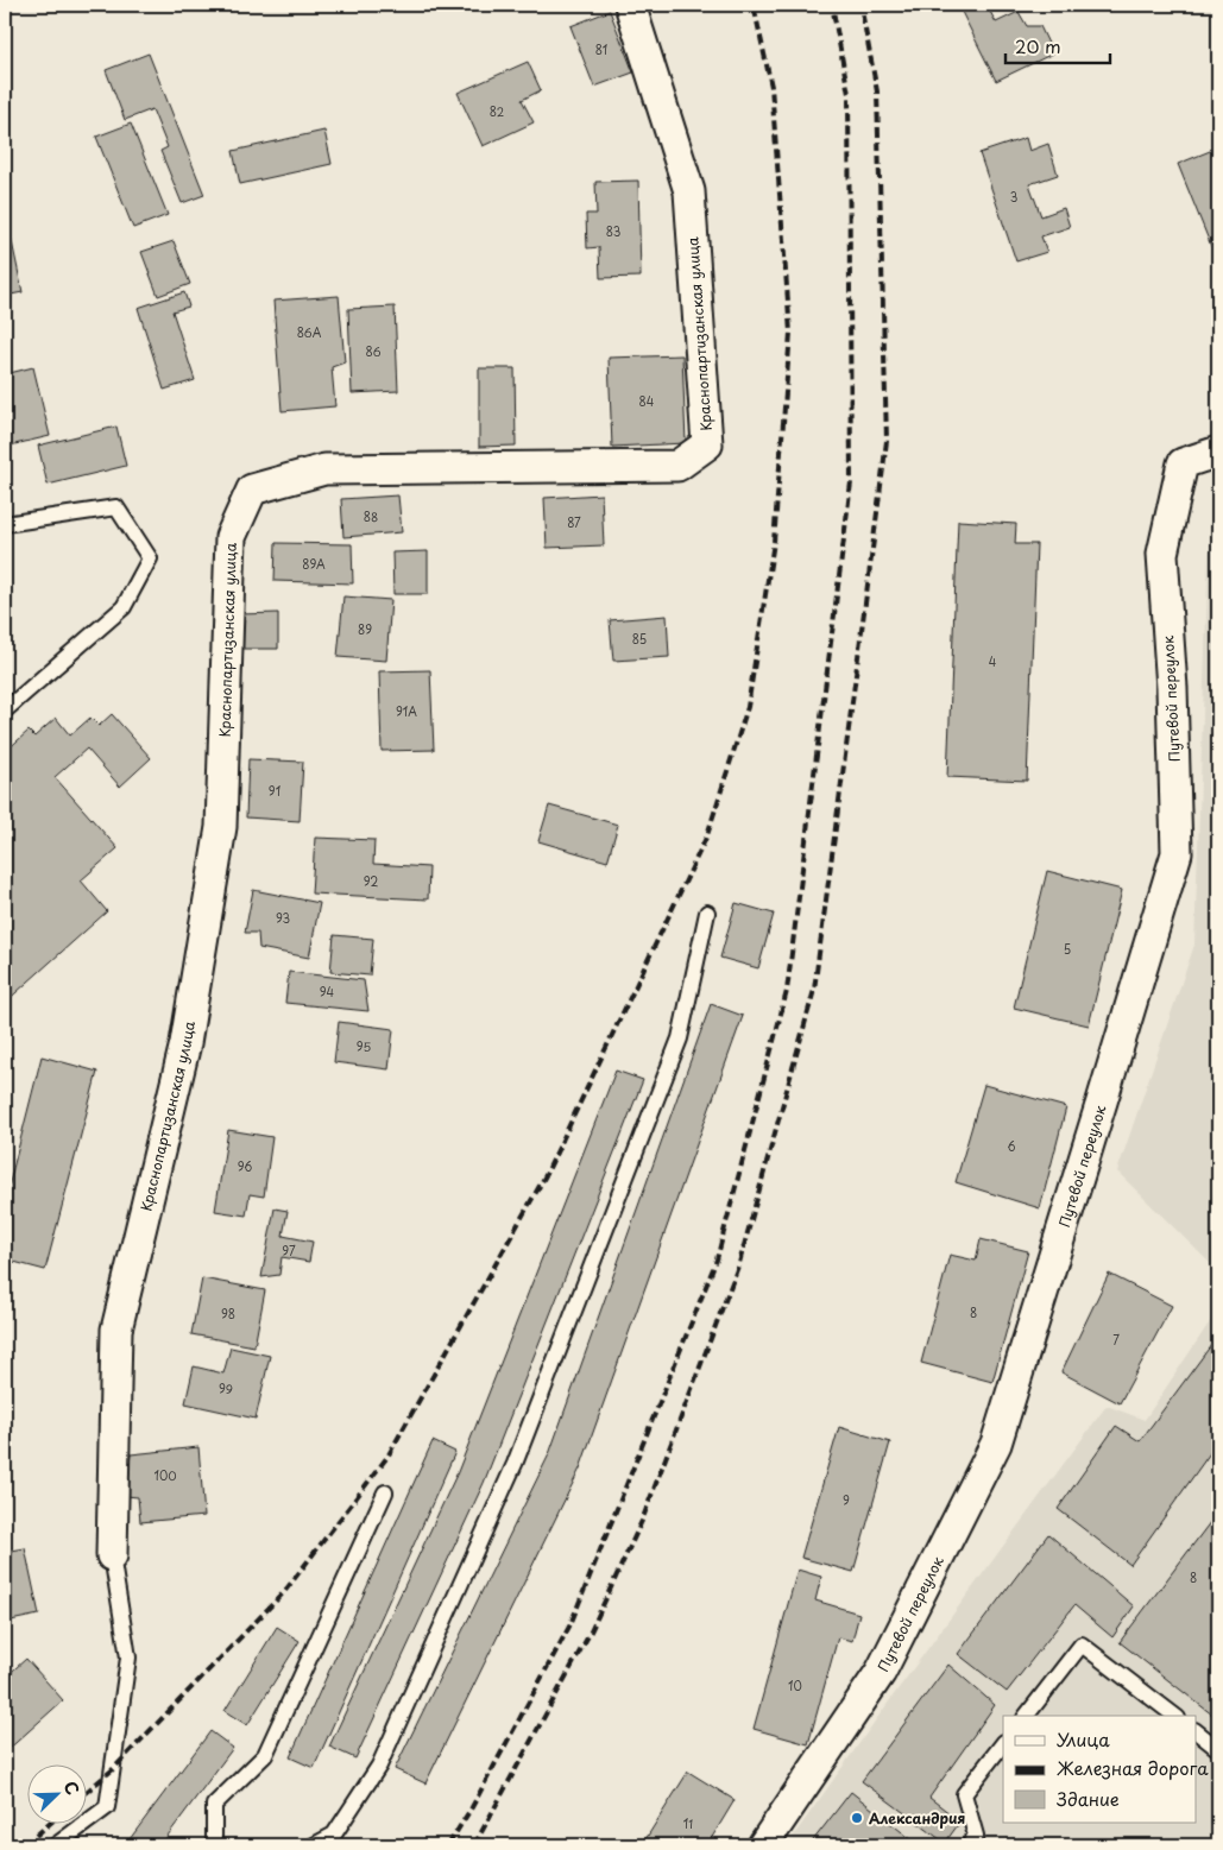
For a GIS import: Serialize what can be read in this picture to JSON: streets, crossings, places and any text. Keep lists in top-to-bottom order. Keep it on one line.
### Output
{"streets":{"street":["Краснопартизанская улица","Путевой переулок"]},"places":["Александрия"],"house_numbers":["81","82","3","83","86А","86","84","88","87","89А","89","85","4","91А","91","92","93","5","94","95","6","96","97","8","98","7","99","100","9","8","10","11"],"legend":["Улица","Железная дорога","Здание"],"scale_bar":"20 m","north":"top right"}
